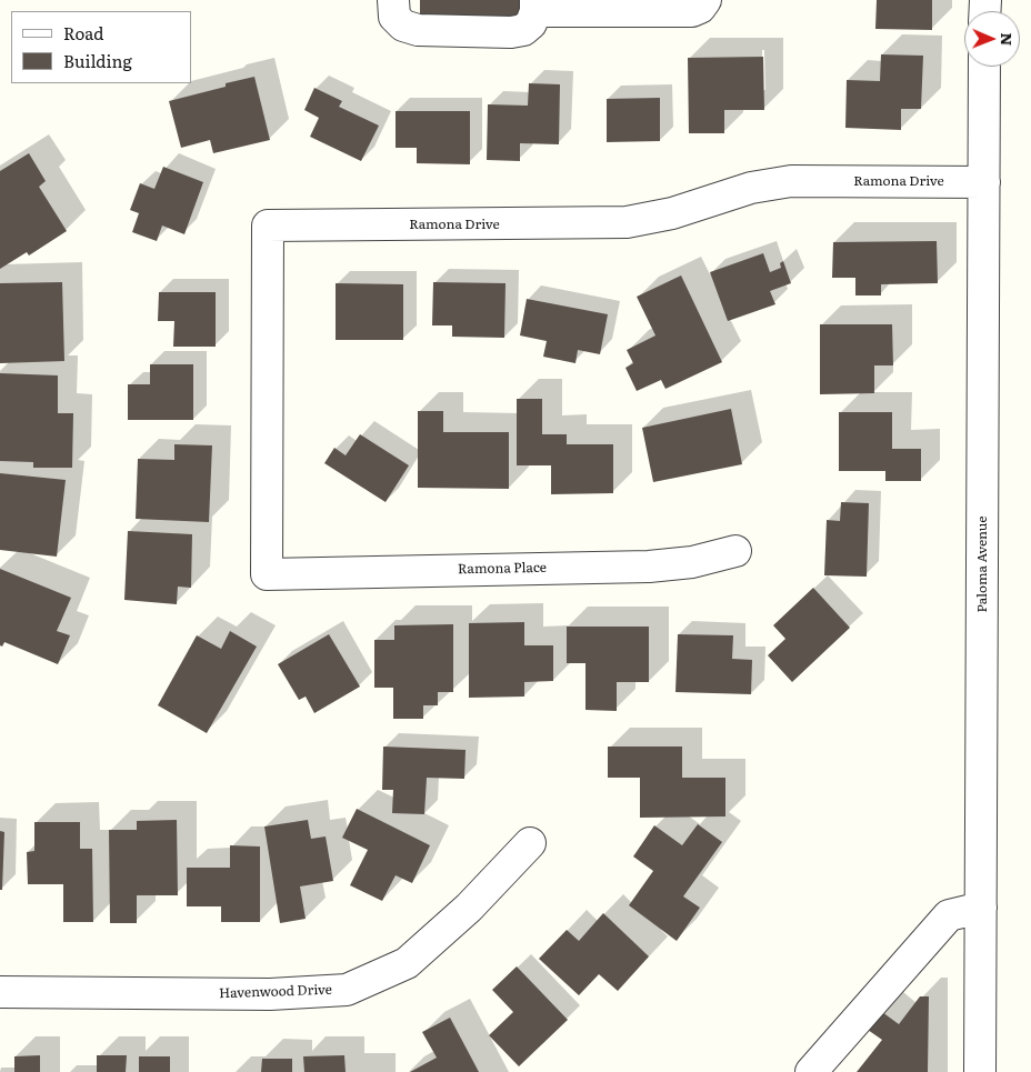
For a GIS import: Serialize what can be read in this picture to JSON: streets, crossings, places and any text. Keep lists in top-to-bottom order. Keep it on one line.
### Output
{"streets":{"street":["Ramona Drive","Paloma Avenue","Ramona Place","Havenwood Drive"]},"crossings":[["Ramona Drive","Paloma Avenue"],["Ramona Drive","Ramona Place"]],"legend":["Road","Building"],"north":"right"}
